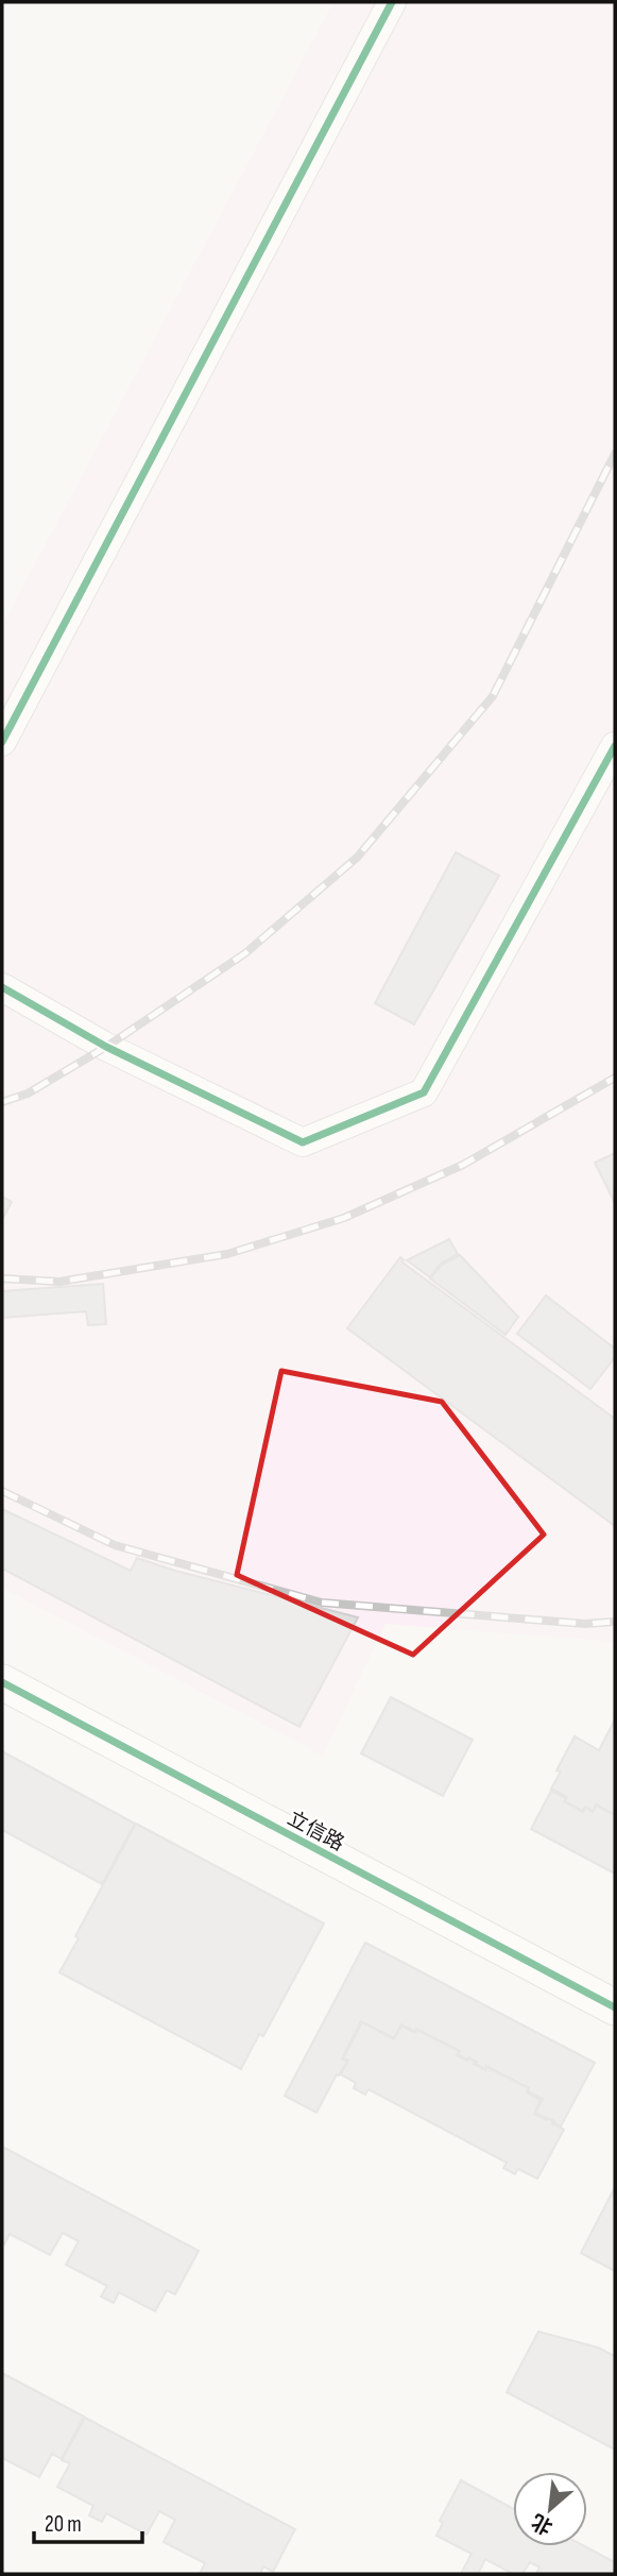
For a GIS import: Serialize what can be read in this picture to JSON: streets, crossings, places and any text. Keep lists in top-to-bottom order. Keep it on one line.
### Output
{"streets":{"street":["立信路"]},"scale_bar":"20 m","north":"bottom left"}
